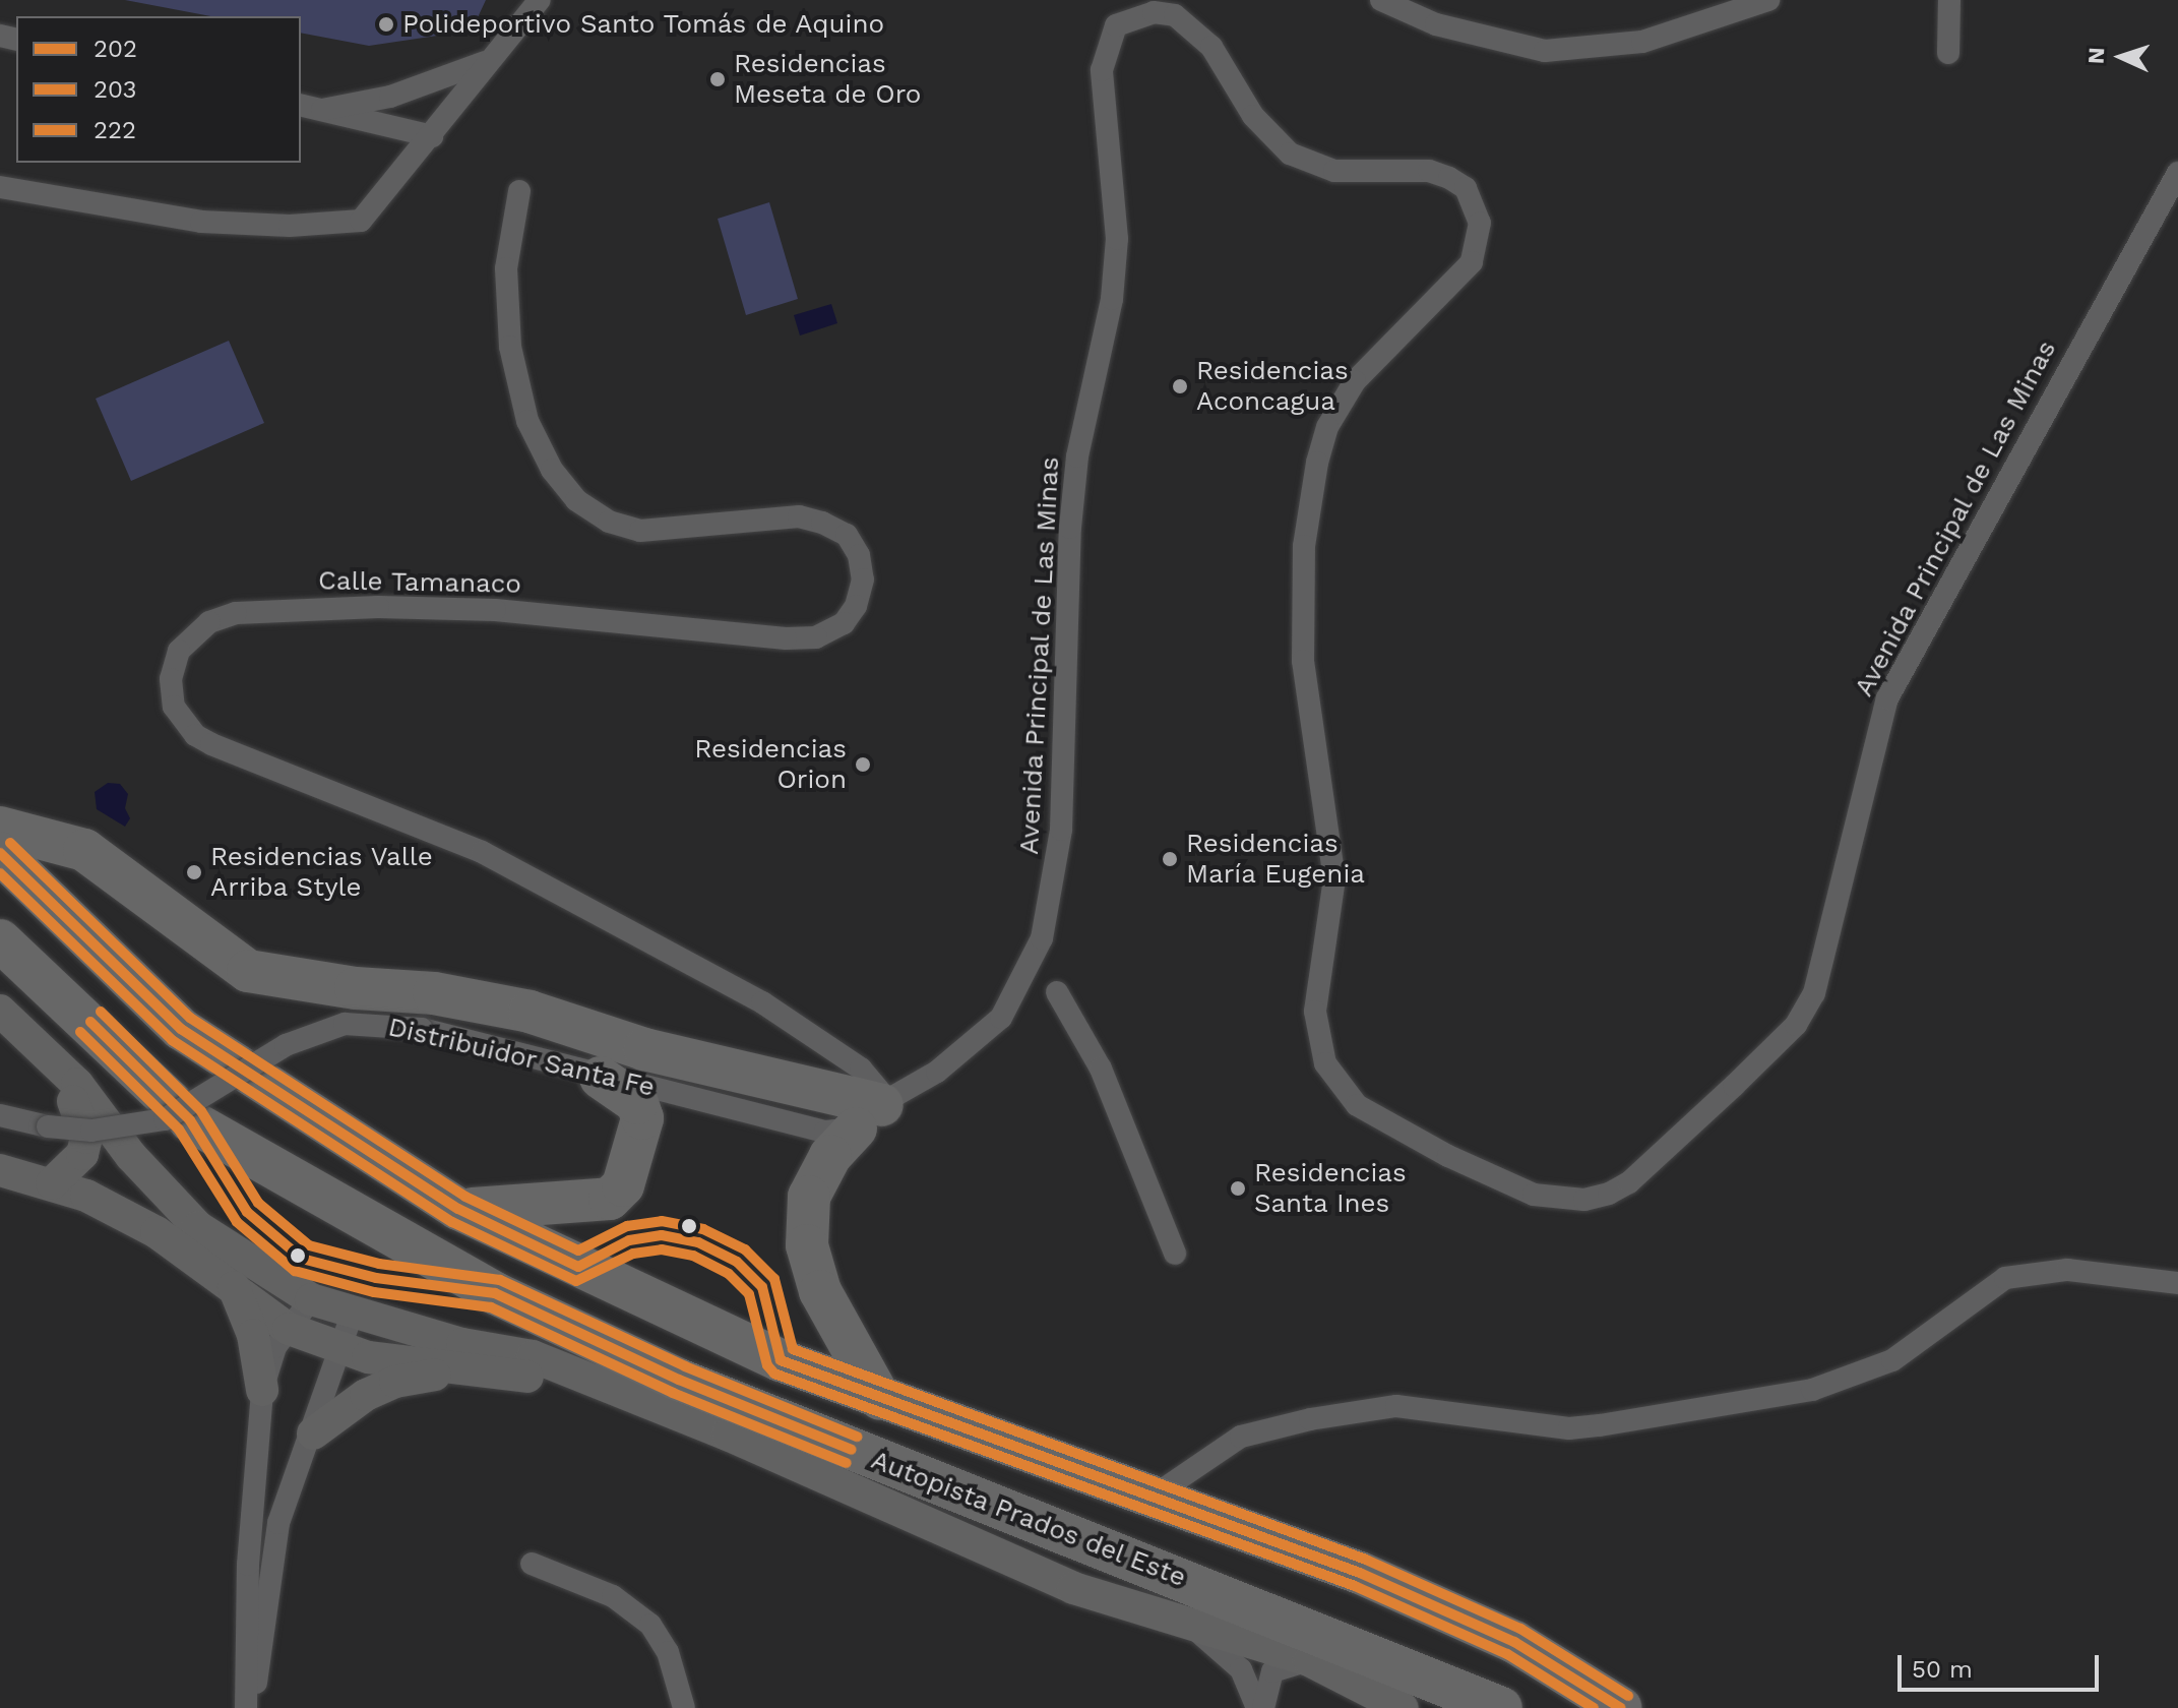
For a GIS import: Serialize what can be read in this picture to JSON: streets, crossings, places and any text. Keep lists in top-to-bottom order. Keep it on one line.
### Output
{"streets":{"highway":["Autopista Prados del Este"],"street":["Avenida Principal de Las Minas","Calle Tamanaco","Distribuidor Santa Fe"]},"crossings":[["Avenida Principal de Las Minas","Calle Tamanaco"],["Avenida Principal de Las Minas","Distribuidor Santa Fe"],["Calle Tamanaco","Distribuidor Santa Fe"]],"places":["Polideportivo Santo Tomás de Aquino","Residencias Meseta de Oro","Residencias Aconcagua","Residencias Orion","Residencias María Eugenia","Residencias Valle Arriba Style","Residencias Santa Ines"],"lines":["transit line 222","transit line 202","transit line 203"],"legend":["202","203","222"],"scale_bar":"50 m","north":"left"}
